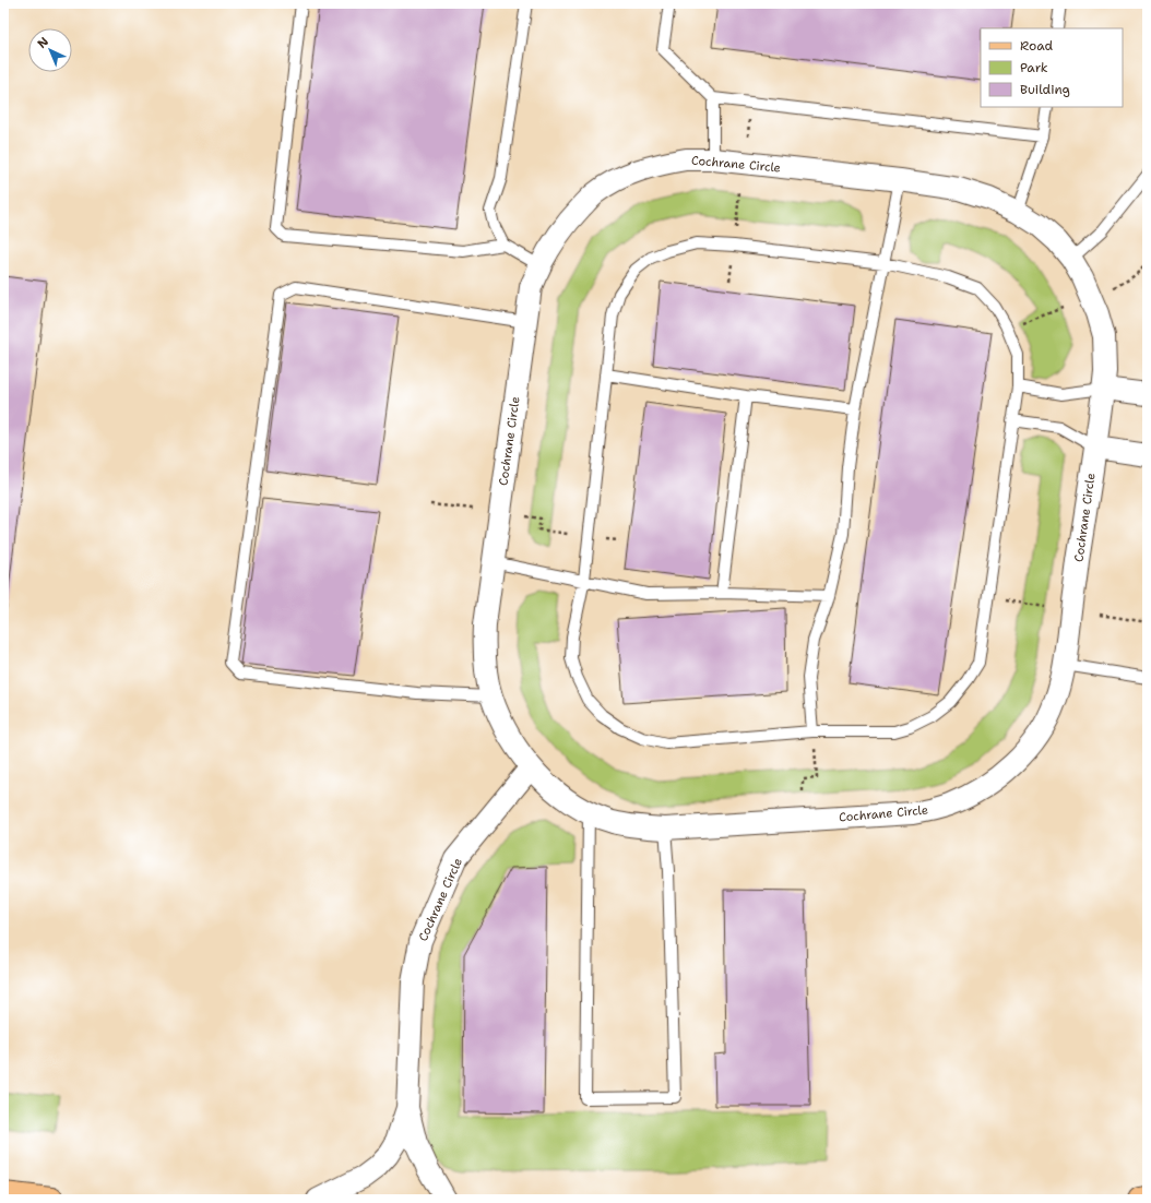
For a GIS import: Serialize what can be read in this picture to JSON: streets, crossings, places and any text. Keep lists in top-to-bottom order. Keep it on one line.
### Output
{"streets":{"street":["Cochrane Circle"]},"legend":["Road","Park","Building"],"north":"top left"}
